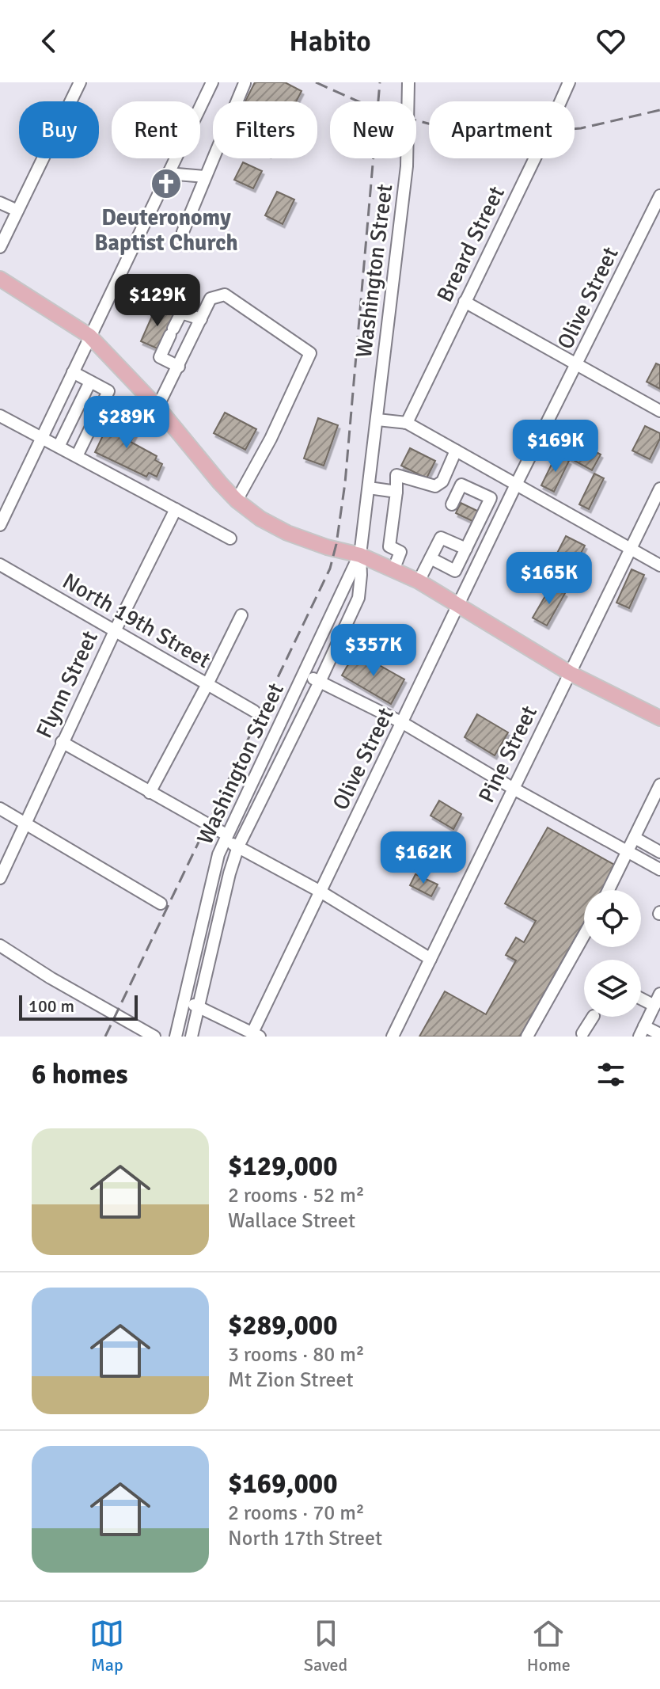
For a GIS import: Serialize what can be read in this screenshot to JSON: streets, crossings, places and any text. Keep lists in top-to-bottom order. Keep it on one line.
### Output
{"streets":{"street":["Breard Street","Washington Street","Olive Street","North 19th Street","Flynn Street","Pine Street"]},"crossings":[["North 19th Street","Flynn Street"]],"places":{"church":["Deuteronomy Baptist Church"]},"scale_bar":"100 m","page":{"header":"Habito","chip":["Buy","Rent","Filters","New","Apartment"],"price":["$129K","$289K","$169K","$165K","$357K","$162K"],"scale":"100 m","heading":"6 homes","list":[{"name":"$129,000","note":"2 rooms · 52 m² · Wallace Street"},{"name":"$289,000","note":"3 rooms · 80 m² · Mt Zion Street"},{"name":"$169,000","note":"2 rooms · 70 m² · North 17th Street"}],"tabs":["Map","Saved","Home"]}}
